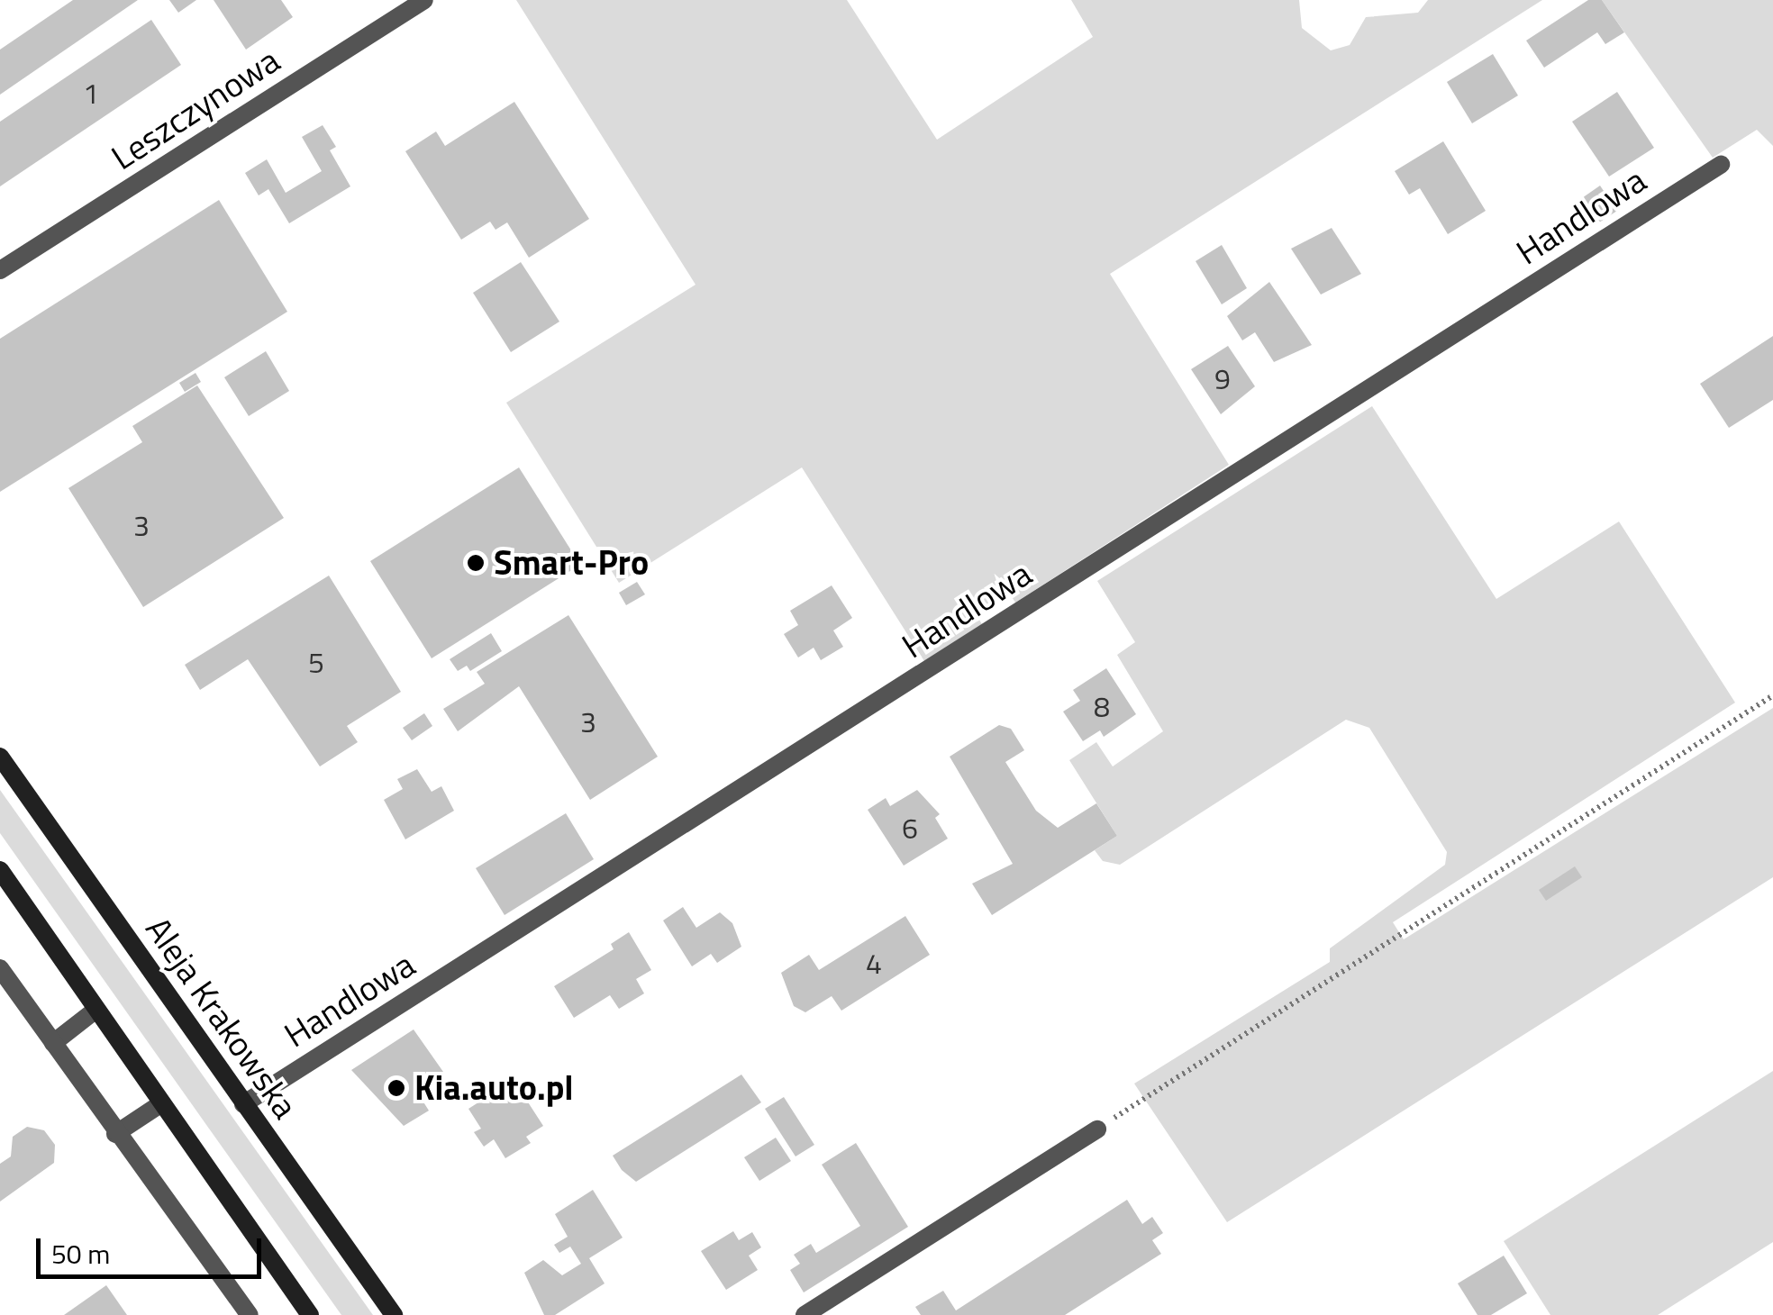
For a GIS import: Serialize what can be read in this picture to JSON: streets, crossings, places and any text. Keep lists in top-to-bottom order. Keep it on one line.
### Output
{"streets":{"main road":["Aleja Krakowska"],"street":["Leszczynowa","Handlowa"]},"crossings":[["Handlowa","Aleja Krakowska"]],"places":["Smart-Pro","Kia.auto.pl"],"house_numbers":["1","9","3","5","8","3","6","4"],"scale_bar":"50 m"}
